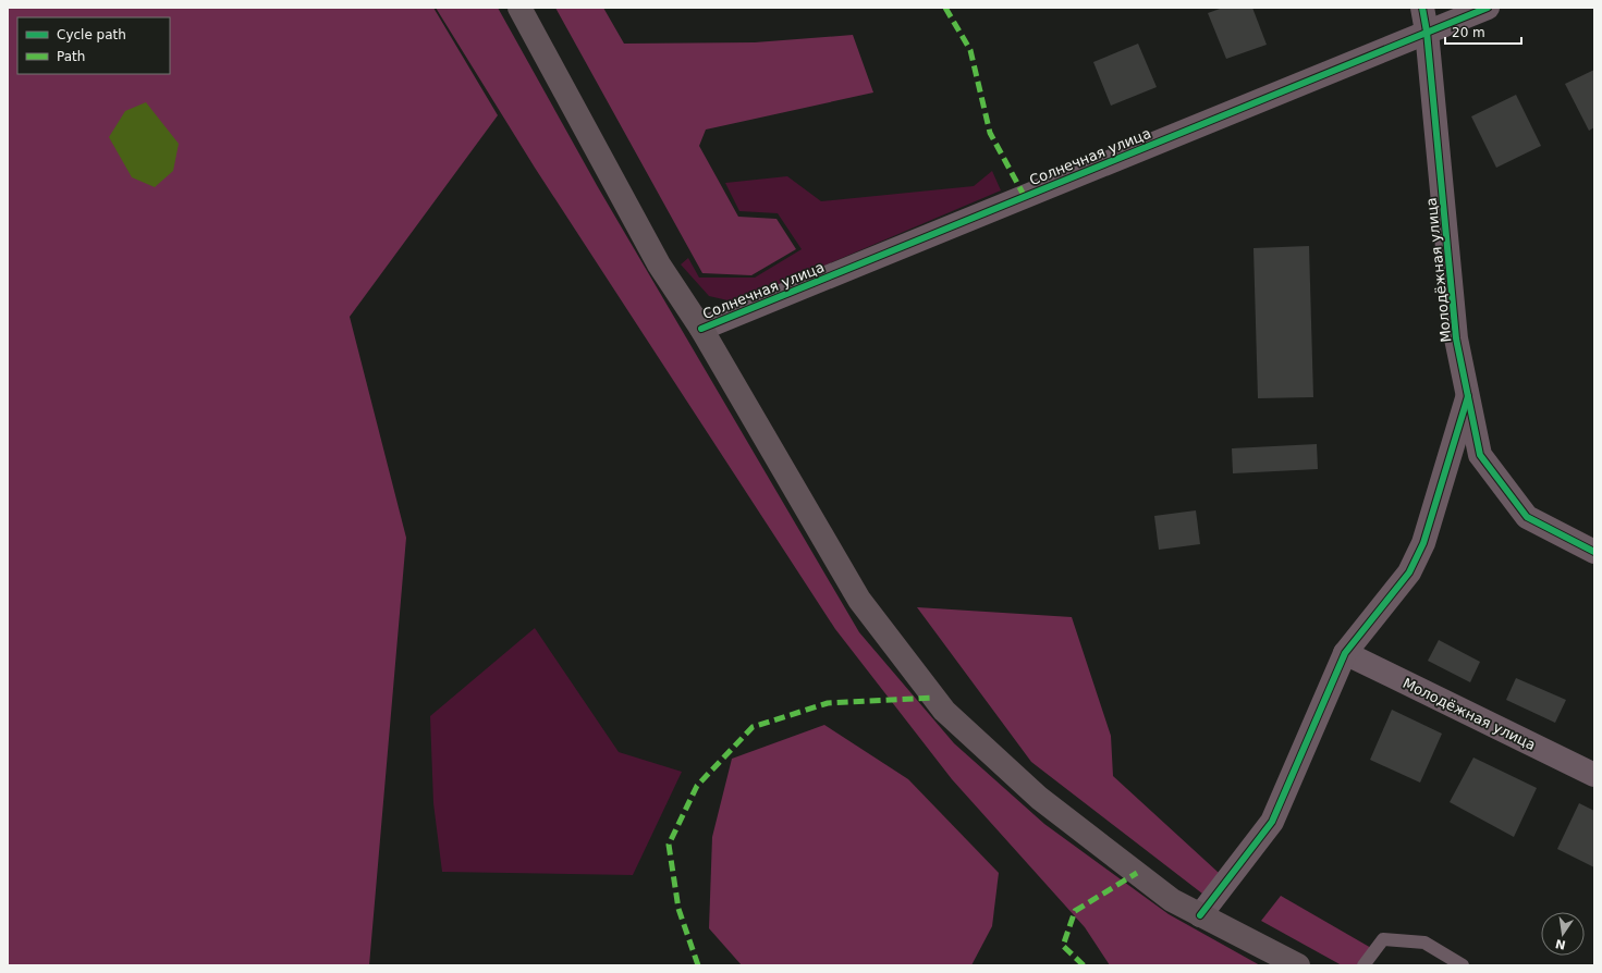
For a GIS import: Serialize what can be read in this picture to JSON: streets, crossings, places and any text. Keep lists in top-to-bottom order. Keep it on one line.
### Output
{"streets":{"street":["Солнечная улица","Молодёжная улица"]},"crossings":[["Солнечная улица","Молодёжная улица"]],"legend":["Cycle path","Path"],"scale_bar":"20 m","north":"bottom"}
